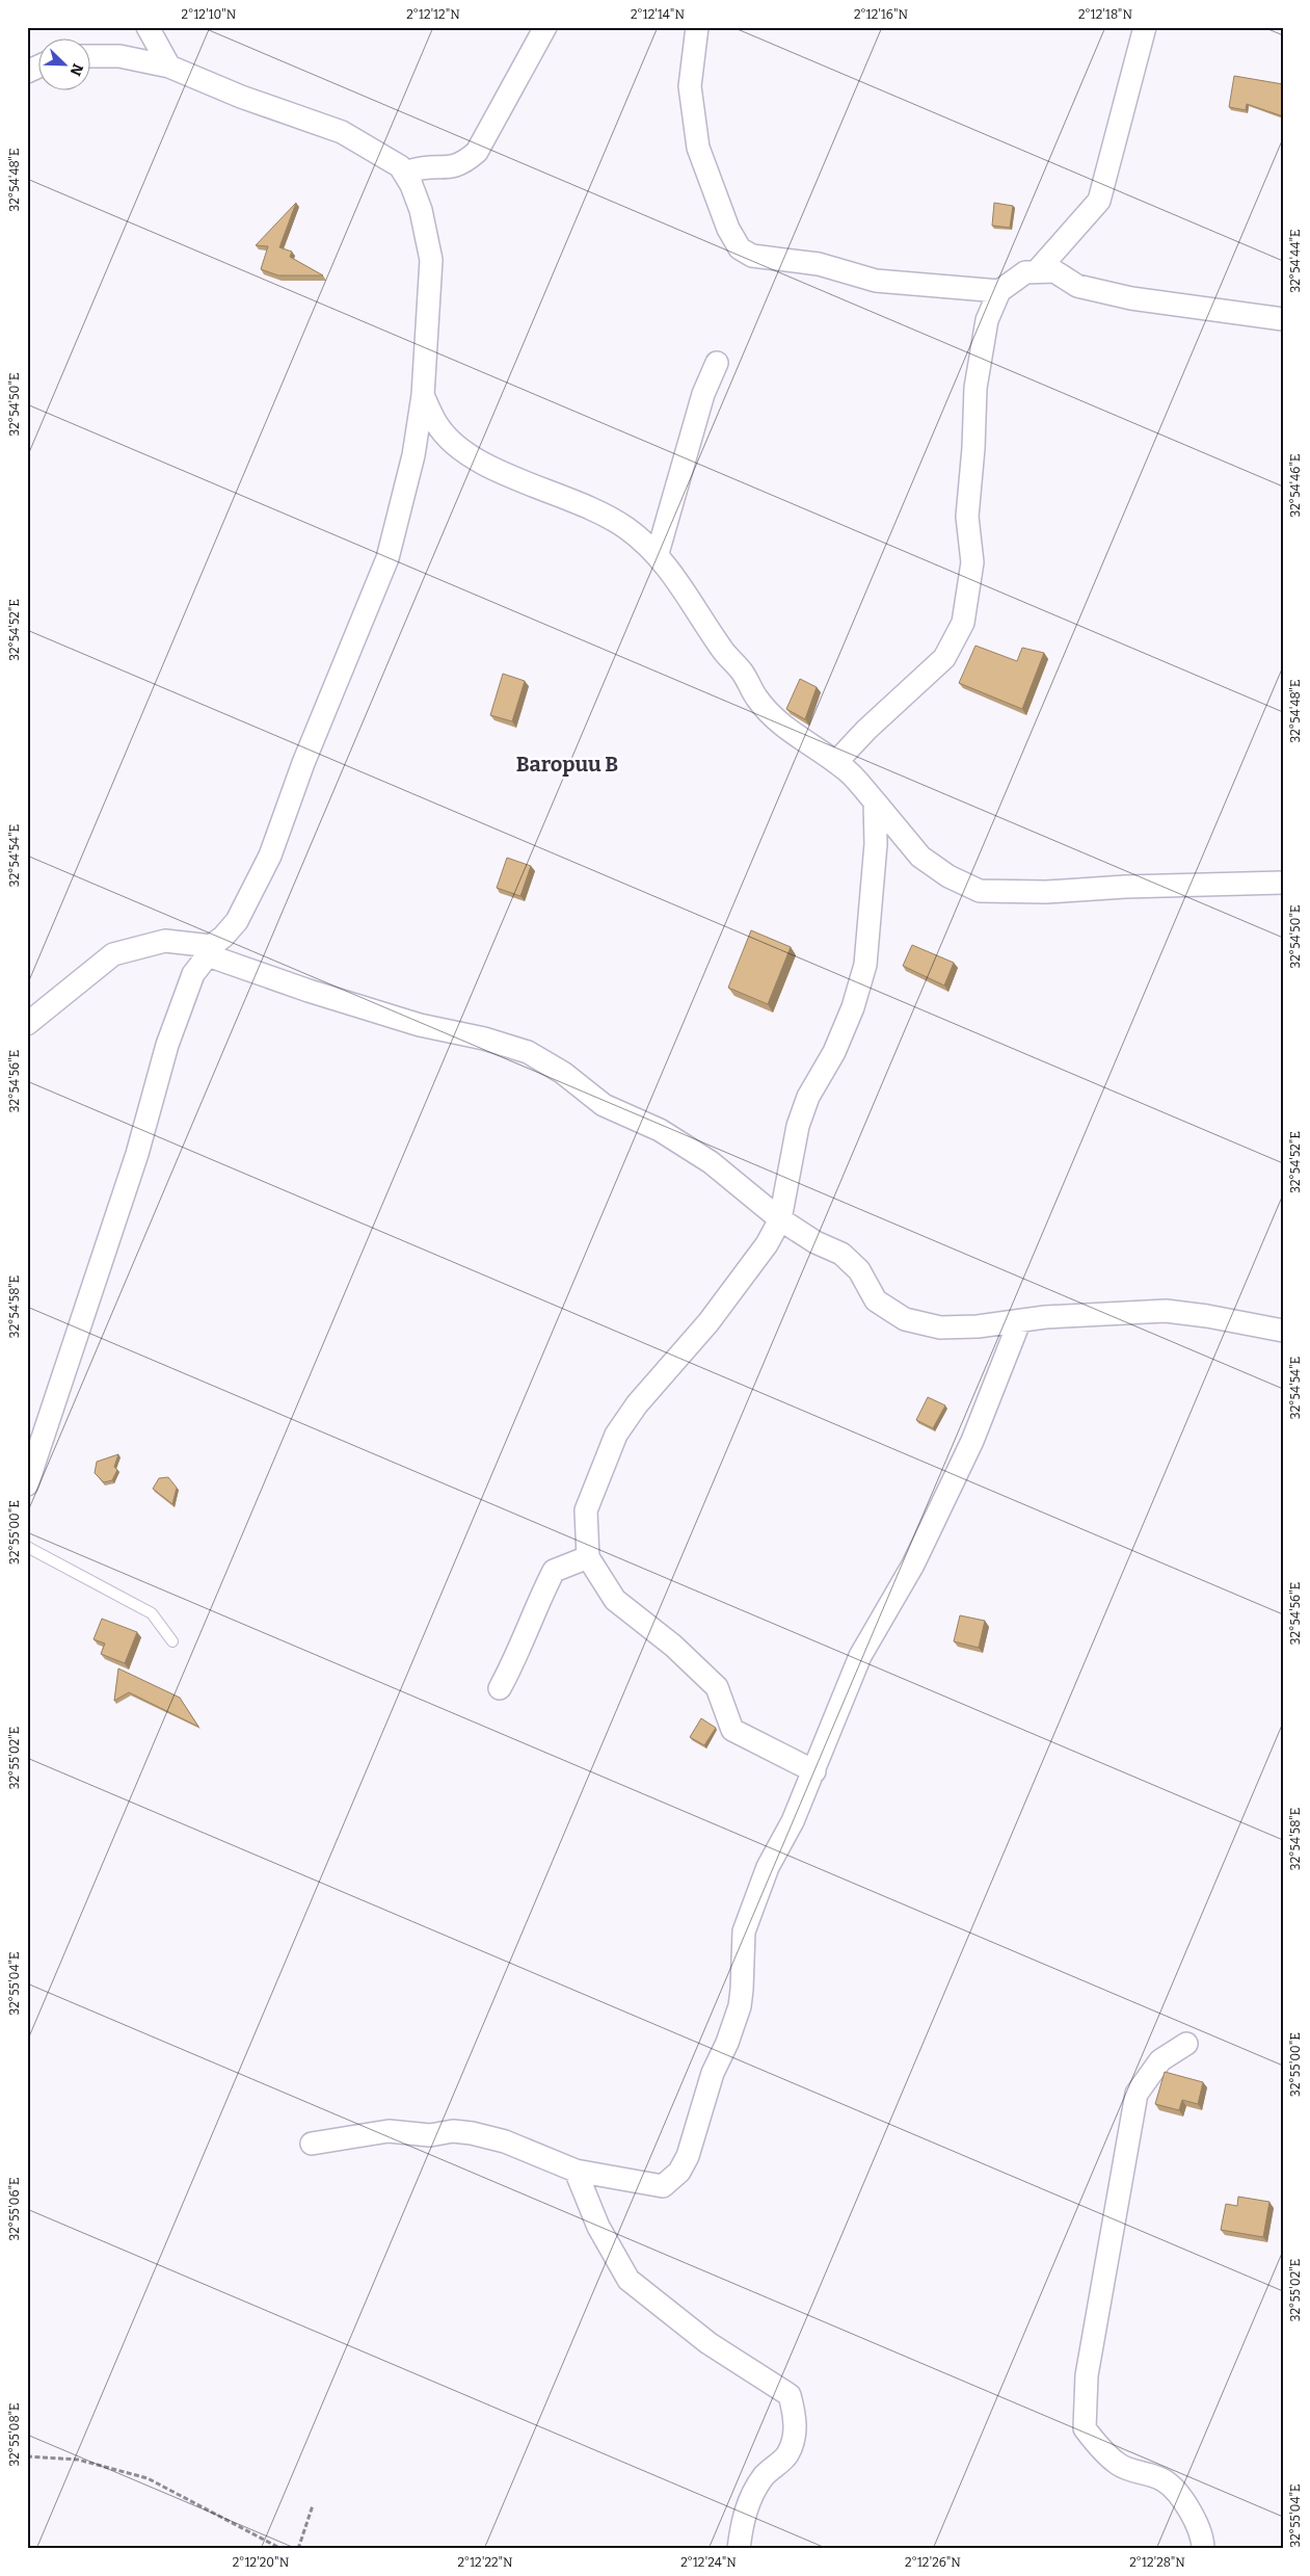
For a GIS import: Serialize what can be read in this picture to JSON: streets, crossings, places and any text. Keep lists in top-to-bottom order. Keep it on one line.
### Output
{"districts":["Baropuu B"],"north":"bottom right","coordinates":["2°12'10\"N","2°12'12\"N","2°12'14\"N","2°12'16\"N","2°12'18\"N","32°54'48\"E","32°54'44\"E","32°54'50\"E","32°54'46\"E","32°54'52\"E","32°54'54\"E","32°54'56\"E","32°54'58\"E","32°55'00\"E","32°55'02\"E","32°55'04\"E","32°55'06\"E","32°55'08\"E","2°12'20\"N","2°12'22\"N","2°12'24\"N","2°12'26\"N","2°12'28\"N"]}
